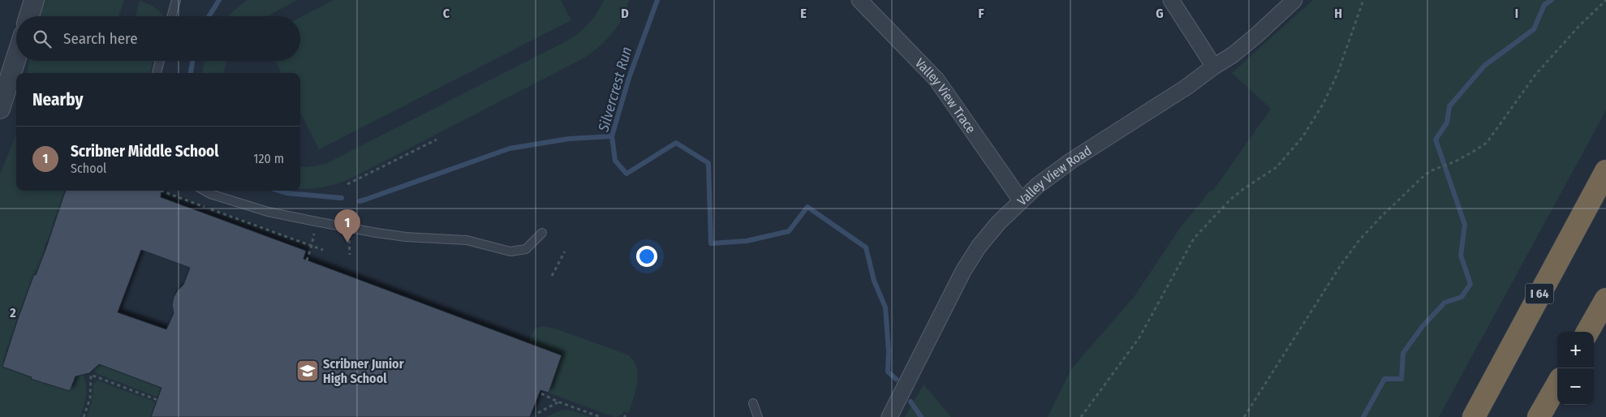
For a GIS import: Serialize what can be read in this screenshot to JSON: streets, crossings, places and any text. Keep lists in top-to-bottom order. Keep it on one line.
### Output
{"streets":{"highway":["I 64"],"street":["Valley View Trace","Valley View Road"]},"crossings":[["Valley View Trace","Valley View Road"]],"water":["Silvercrest Run"],"places":{"school or university":["Scribner Junior High School"]},"page":{"search":"Search here","heading":"Nearby","list":[{"mark":"1","name":"Scribner Middle School","note":"School","value":"120 m"}],"pins":"1","map_buttons":["+","−"]},"grid":{"columns":["C","D","E","F","G","H","I"],"rows":["2"]}}
